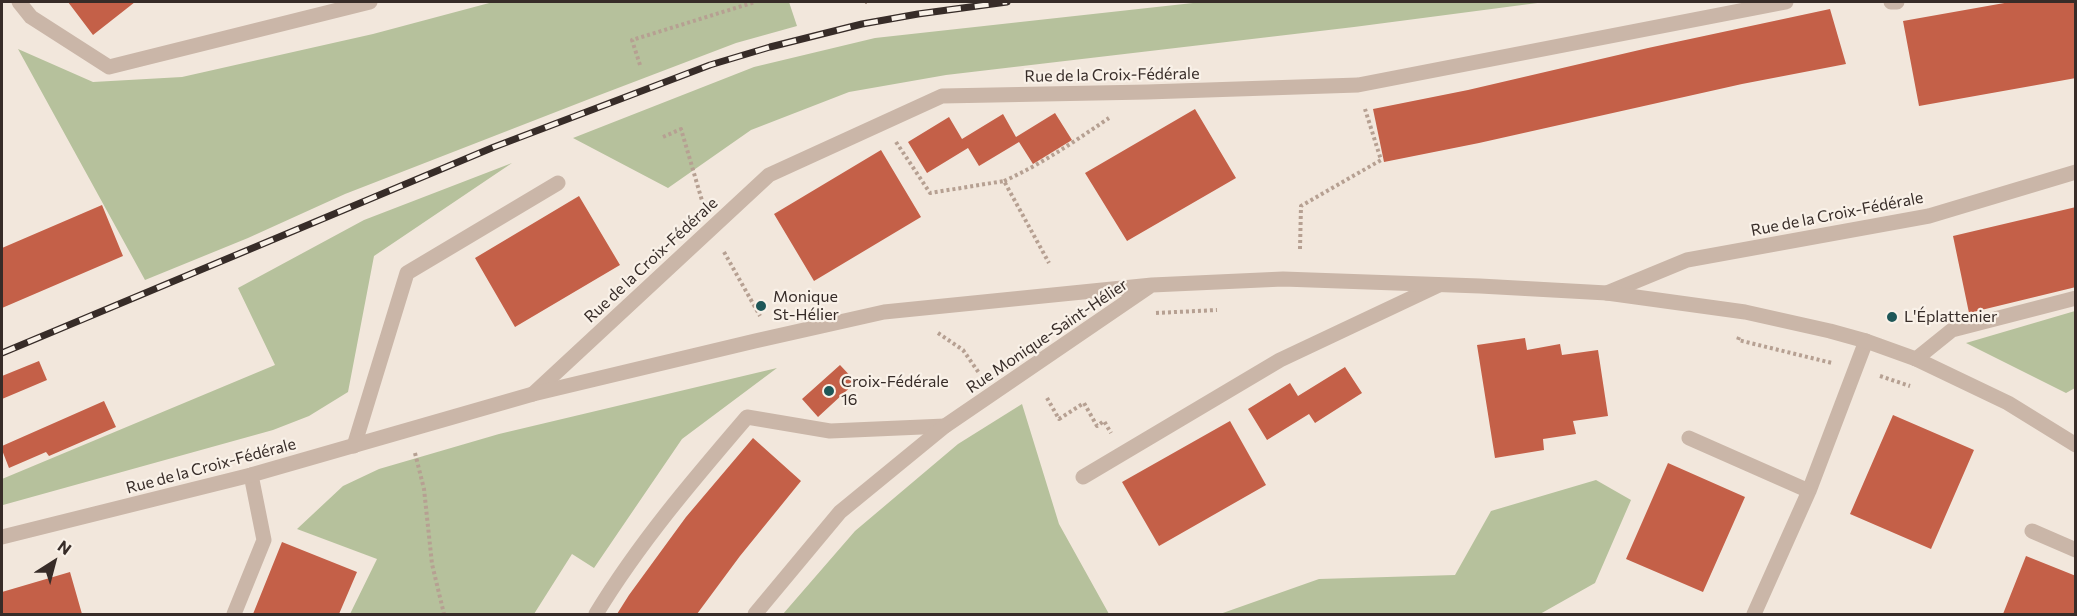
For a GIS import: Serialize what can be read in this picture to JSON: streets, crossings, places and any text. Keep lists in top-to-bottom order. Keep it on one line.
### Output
{"streets":{"street":["Rue de la Croix-Fédérale","Rue Monique-Saint-Hélier"]},"crossings":[["Rue de la Croix-Fédérale","Rue Monique-Saint-Hélier"]],"places":["Monique St-Hélier","L'Éplattenier","Croix-Fédérale 16"],"north":"top right"}
